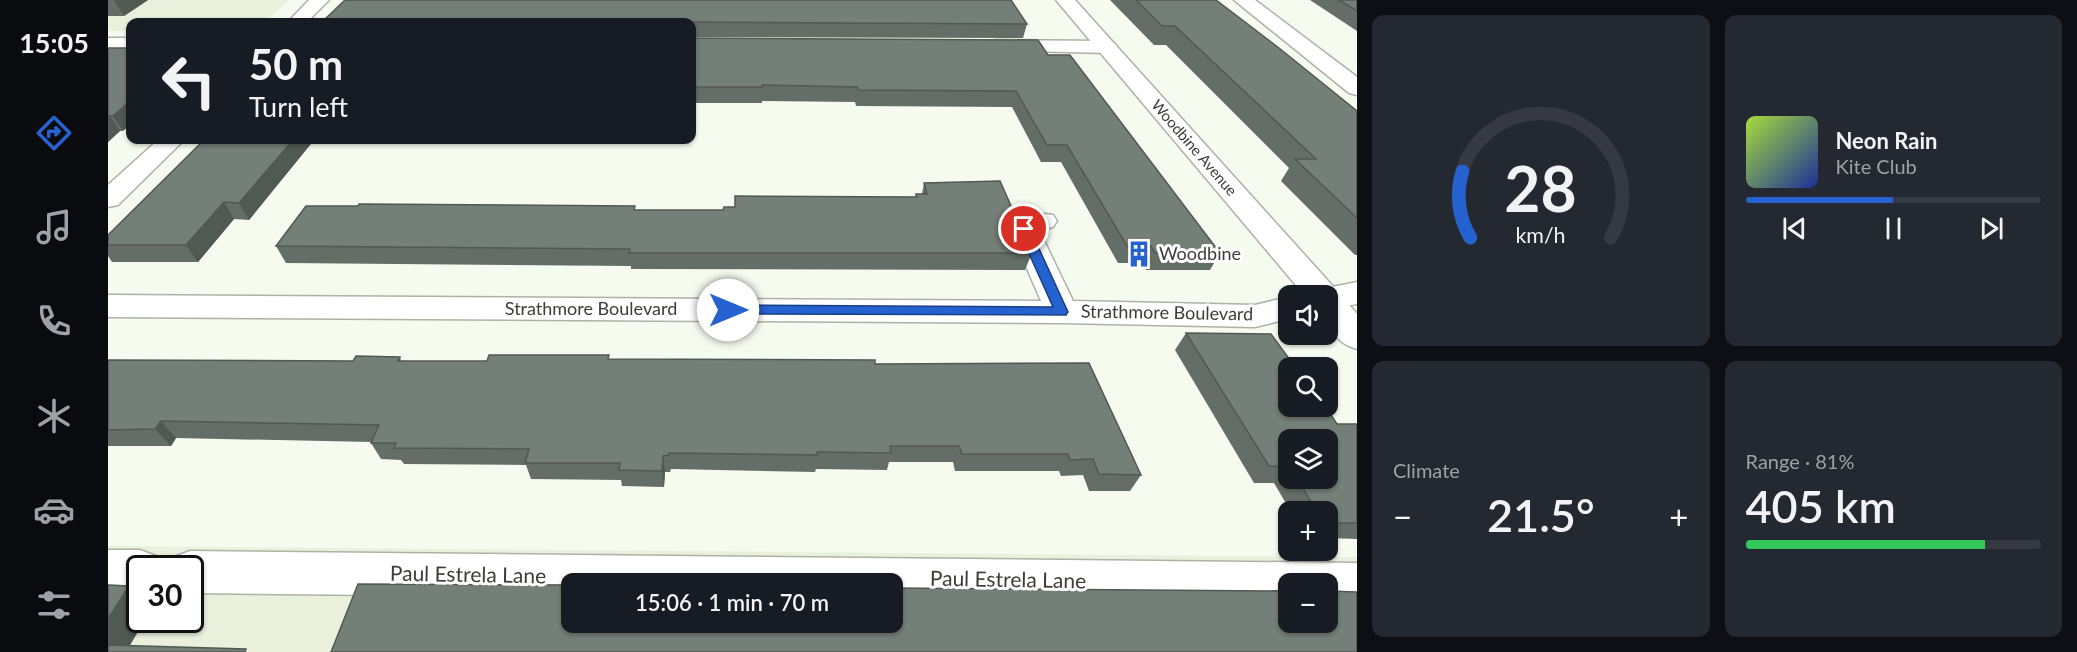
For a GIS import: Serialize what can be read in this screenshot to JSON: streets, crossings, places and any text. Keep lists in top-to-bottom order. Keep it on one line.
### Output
{"streets":{"street":["Woodbine Avenue","Strathmore Boulevard","Paul Estrela Lane"]},"places":{"building":["Woodbine"]},"page":{"tabs":"15:05","turn":["50 m","Turn left"],"song":["Neon Rain","Kite Club"],"map_buttons":["+","−"],"tile":["Climate",["Range · 81%","405 km"]],"heat":["−","21.5°","+"],"limit":"30","trip":"15:06 · 1 min · 70 m","gauge":["28","km/h"]}}
